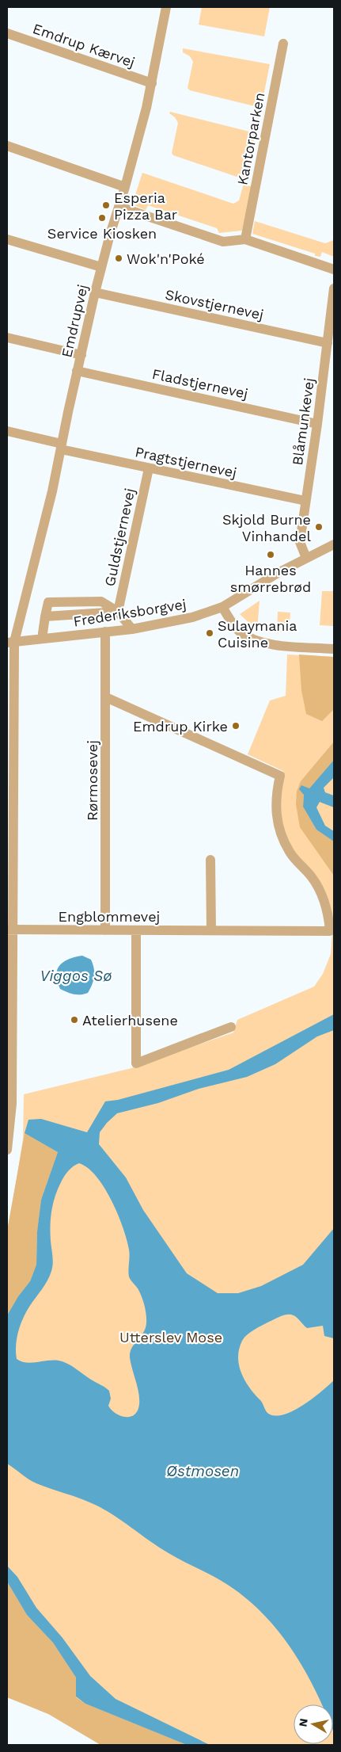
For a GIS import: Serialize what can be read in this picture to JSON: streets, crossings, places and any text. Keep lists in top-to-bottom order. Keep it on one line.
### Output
{"streets":{"street":["Emdrup Kærvej","Kantorparken","Skovstjernevej","Emdrupvej","Fladstjernevej","Blåmunkevej","Pragtstjernevej","Guldstjernevej","Frederiksborgvej","Rørmosevej","Engblommevej"]},"crossings":[["Emdrup Kærvej","Emdrupvej"],["Skovstjernevej","Emdrupvej"],["Skovstjernevej","Blåmunkevej"],["Emdrupvej","Fladstjernevej"],["Emdrupvej","Pragtstjernevej"],["Emdrupvej","Frederiksborgvej"],["Emdrupvej","Engblommevej"],["Fladstjernevej","Blåmunkevej"],["Blåmunkevej","Pragtstjernevej"],["Blåmunkevej","Frederiksborgvej"],["Pragtstjernevej","Guldstjernevej"],["Frederiksborgvej","Rørmosevej"],["Rørmosevej","Engblommevej"]],"water":["Viggos Sø","Østmosen"],"parks":["Utterslev Mose"],"places":["Esperia Pizza Bar","Service Kiosken","Wok'n'Poké","Skjold Burne Vinhandel","Hannes smørrebrød","Sulaymania Cuisine","Emdrup Kirke","Atelierhusene"],"north":"left"}
